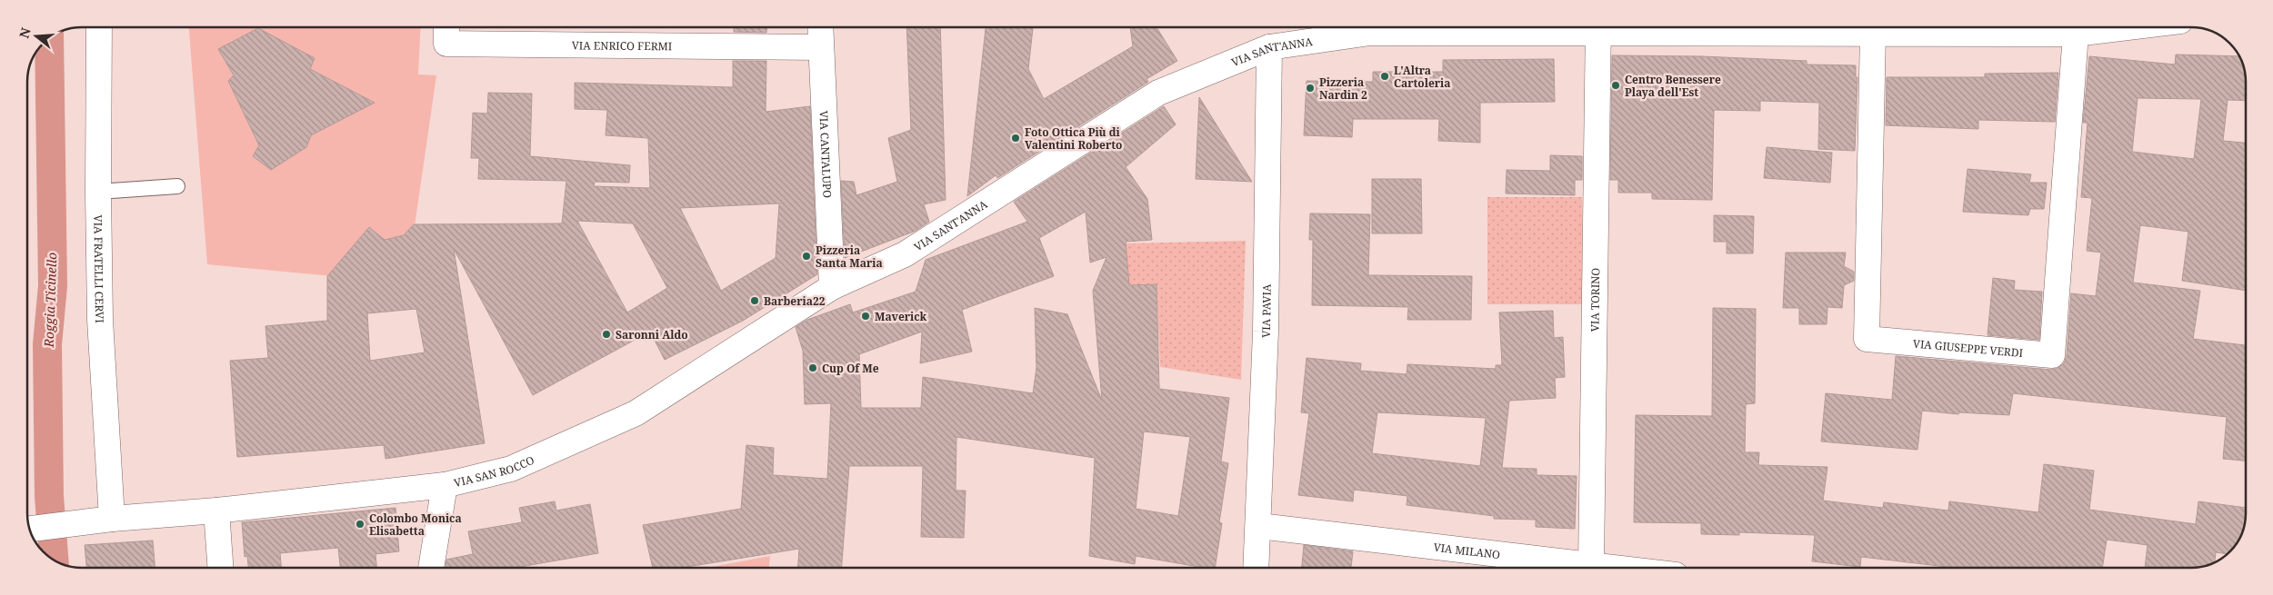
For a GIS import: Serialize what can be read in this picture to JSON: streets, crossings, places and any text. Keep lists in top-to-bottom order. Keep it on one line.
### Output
{"streets":{"street":["VIA ENRICO FERMI","VIA SANT'ANNA","VIA CANTALUPO","VIA FRATELLI CERVI","VIA TORINO","VIA PAVIA","VIA GIUSEPPE VERDI","VIA SAN ROCCO","VIA MILANO"]},"crossings":[["VIA ENRICO FERMI","VIA CANTALUPO"],["VIA SANT'ANNA","VIA CANTALUPO"],["VIA SANT'ANNA","VIA TORINO"],["VIA SANT'ANNA","VIA PAVIA"],["VIA SANT'ANNA","VIA GIUSEPPE VERDI"],["VIA SANT'ANNA","VIA SAN ROCCO"],["VIA CANTALUPO","VIA SAN ROCCO"],["VIA FRATELLI CERVI","VIA SAN ROCCO"],["VIA TORINO","VIA MILANO"],["VIA PAVIA","VIA MILANO"]],"water":["Roggia Ticinello"],"places":["L'Altra Cartoleria","Centro Benessere Playa dell'Est","Pizzeria Nardin 2","Foto Ottica Più di Valentini Roberto","Pizzeria Santa Maria","Barberia22","Maverick","Saronni Aldo","Cup Of Me","Colombo Monica Elisabetta"],"north":"left"}
